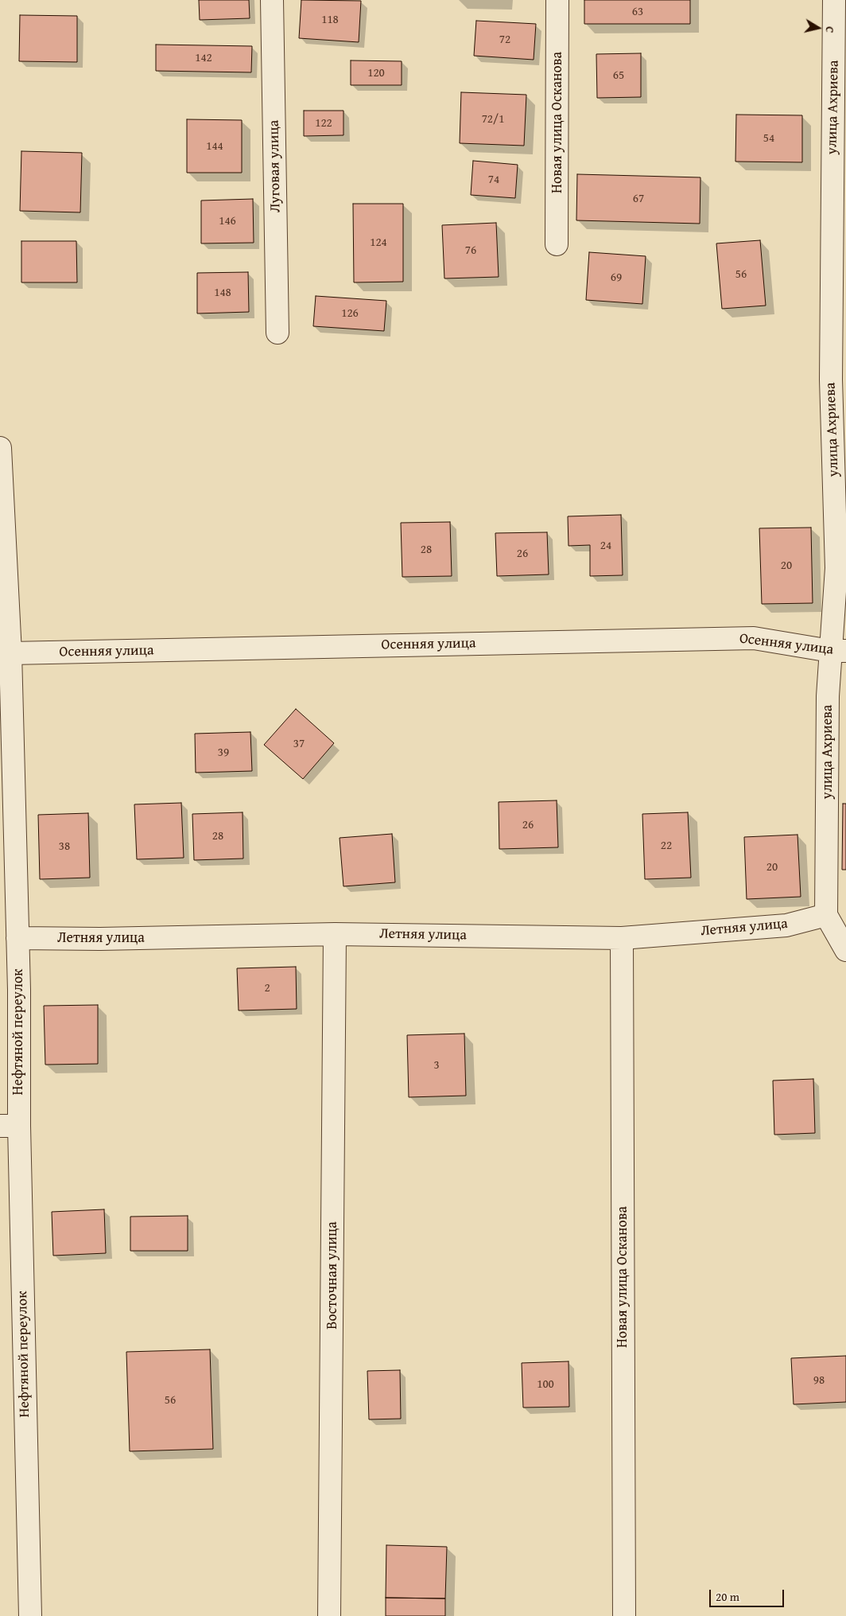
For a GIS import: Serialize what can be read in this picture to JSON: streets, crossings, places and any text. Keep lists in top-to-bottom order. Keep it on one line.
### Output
{"streets":{"street":["улица Ахриева","Новая улица Осканова","Луговая улица","Осенняя улица","Летняя улица","Нефтяной переулок","Восточная улица"]},"crossings":[["улица Ахриева","Осенняя улица"],["улица Ахриева","Летняя улица"],["Новая улица Осканова","Летняя улица"],["Осенняя улица","Нефтяной переулок"],["Летняя улица","Нефтяной переулок"],["Летняя улица","Восточная улица"]],"house_numbers":["63","118","72","142","120","65","72/1","122","54","144","74","67","146","124","76","56","69","148","126","24","28","26","20","37","39","26","28","22","38","20","2","3","98","100","56"],"scale_bar":"20 m","north":"right"}
